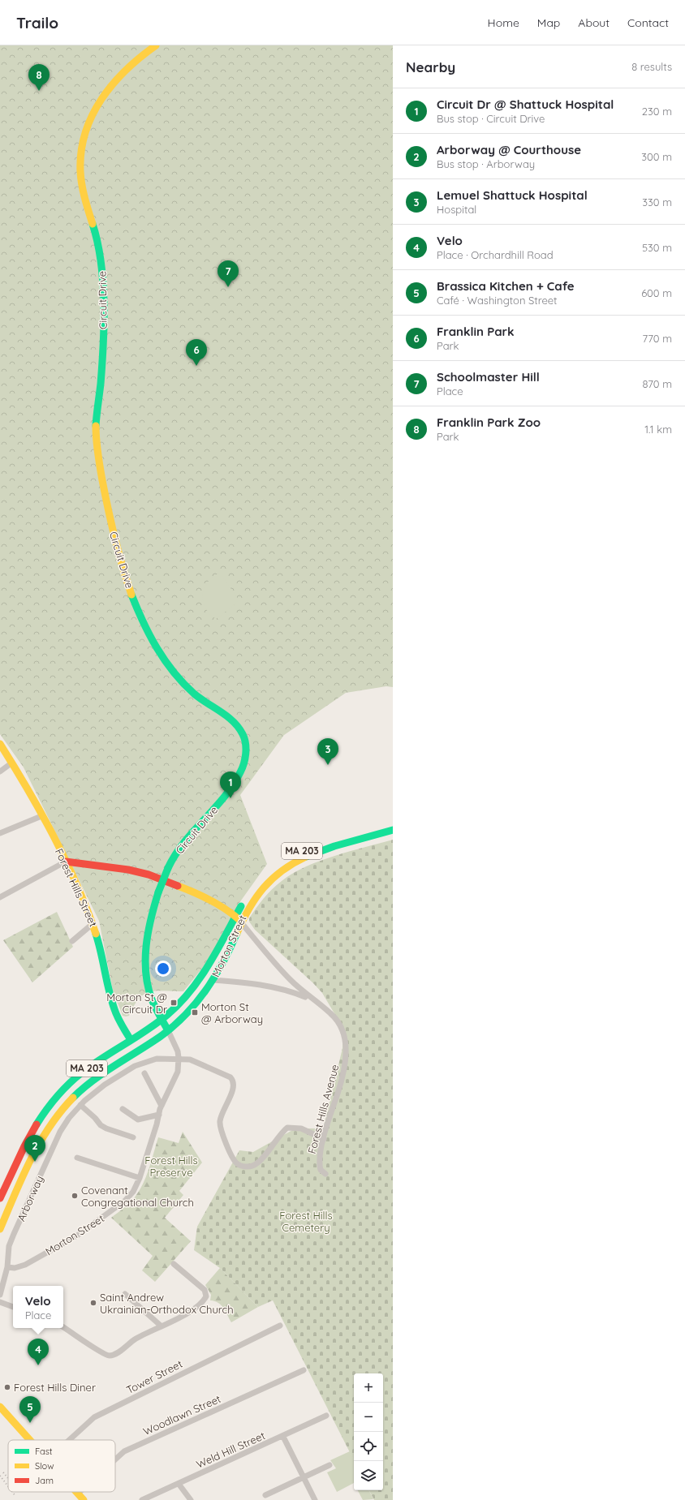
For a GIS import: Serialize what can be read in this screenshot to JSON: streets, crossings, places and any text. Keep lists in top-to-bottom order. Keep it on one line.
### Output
{"streets":{"main road":["Circuit Drive","MA 203","Forest Hills Street","Morton Street","Arborway"],"street":["Forest Hills Avenue","Tower Street","Woodlawn Street","Weld Hill Street"]},"crossings":[["Circuit Drive","MA 203"],["Circuit Drive","Morton Street"],["Circuit Drive","Arborway"],["MA 203","Forest Hills Street"],["MA 203","Morton Street"],["Morton Street","Forest Hills Avenue"],["Morton Street","Arborway"],["Forest Hills Avenue","Arborway"]],"parks":["Forest Hills Preserve","Forest Hills Cemetery"],"places":{"transit":["Morton St @ Circuit Dr","Morton St @ Arborway"],"other":["Covenant Congregational Church","Saint Andrew Ukrainian-Orthodox Church","Forest Hills Diner"]},"legend":["Fast","Slow","Jam"],"page":{"header":"Trailo","nav":["Home","Map","About","Contact"],"heading":["Nearby","8 results"],"pins":["8","7","6","3","1","2","4","5"],"list":[{"mark":"1","name":"Circuit Dr @ Shattuck Hospital","note":"Bus stop · Circuit Drive","value":"230 m"},{"mark":"2","name":"Arborway @ Courthouse","note":"Bus stop · Arborway","value":"300 m"},{"mark":"3","name":"Lemuel Shattuck Hospital","note":"Hospital","value":"330 m"},{"mark":"4","name":"Velo","note":"Place · Orchardhill Road","value":"530 m"},{"mark":"5","name":"Brassica Kitchen + Cafe","note":"Café · Washington Street","value":"600 m"},{"mark":"6","name":"Franklin Park","note":"Park","value":"770 m"},{"mark":"7","name":"Schoolmaster Hill","note":"Place","value":"870 m"},{"mark":"8","name":"Franklin Park Zoo","note":"Park","value":"1.1 km"}],"popup":["Velo","Place"],"map_buttons":["+","−"]}}
